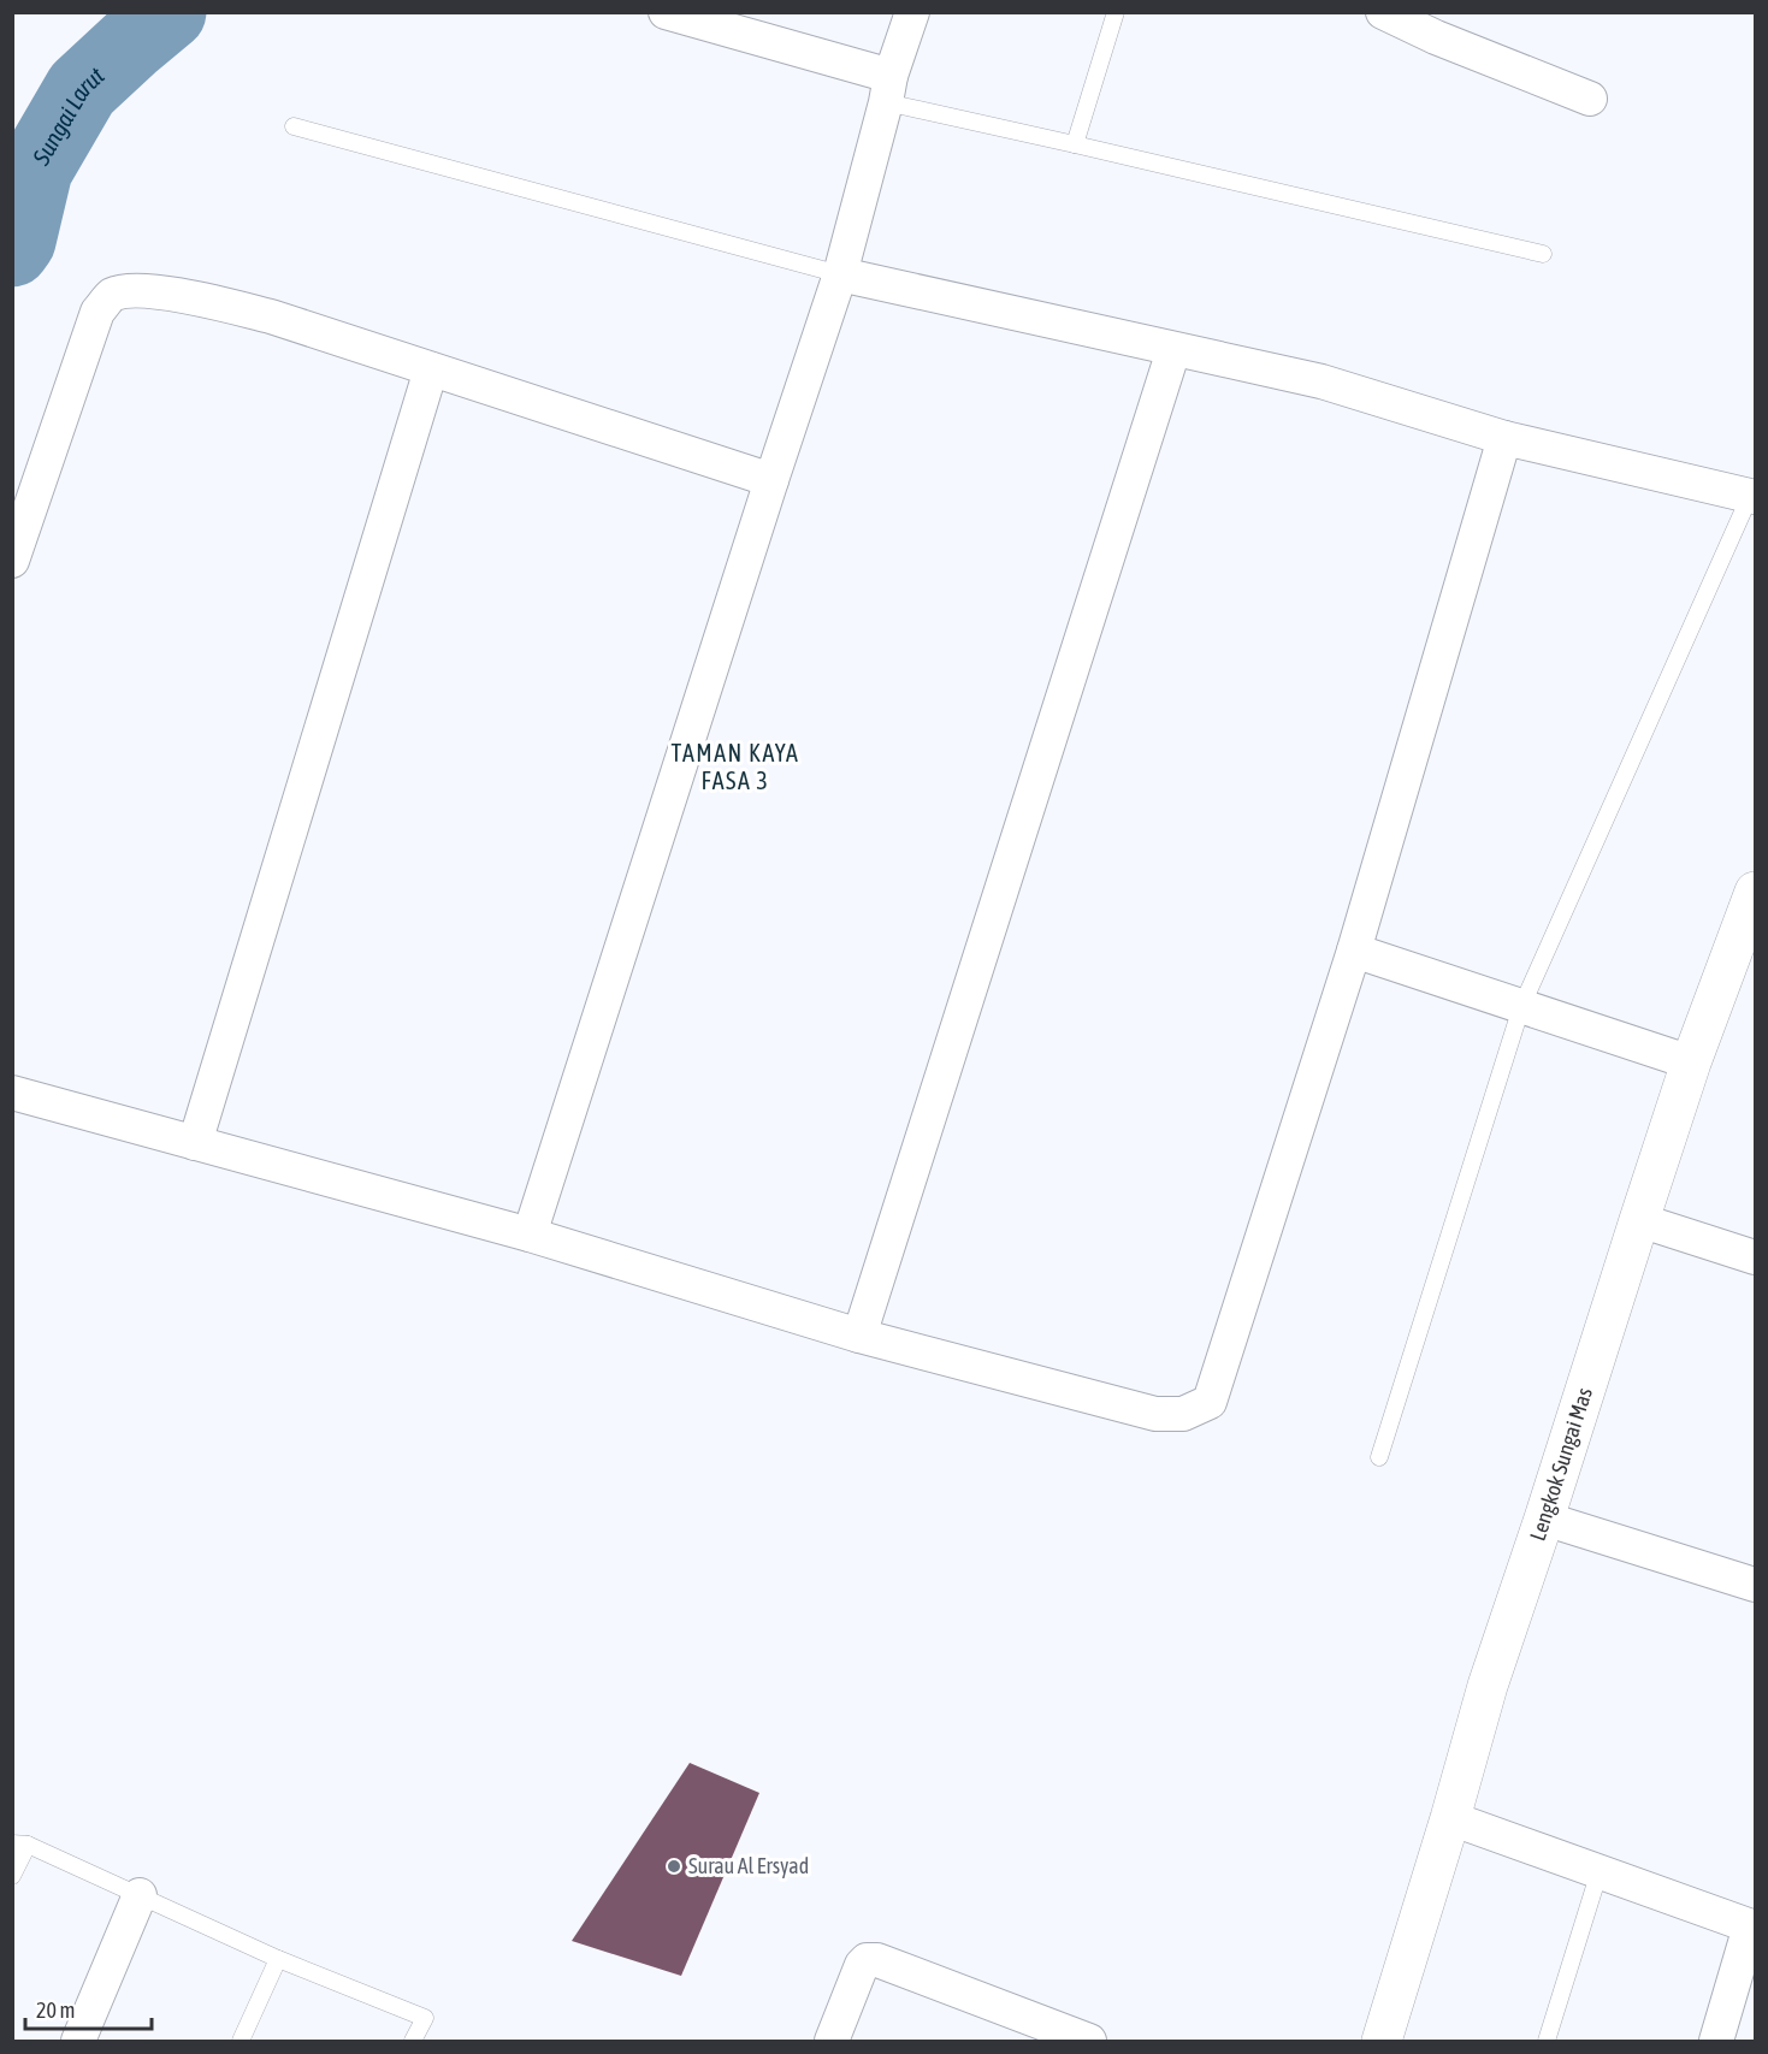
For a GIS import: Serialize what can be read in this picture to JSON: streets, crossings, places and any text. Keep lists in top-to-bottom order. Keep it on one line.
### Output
{"streets":{"street":["Lengkok Sungai Mas"]},"districts":["TAMAN KAYA FASA 3"],"water":["Sungai Larut"],"places":["Surau Al Ersyad"],"scale_bar":"20 m"}
